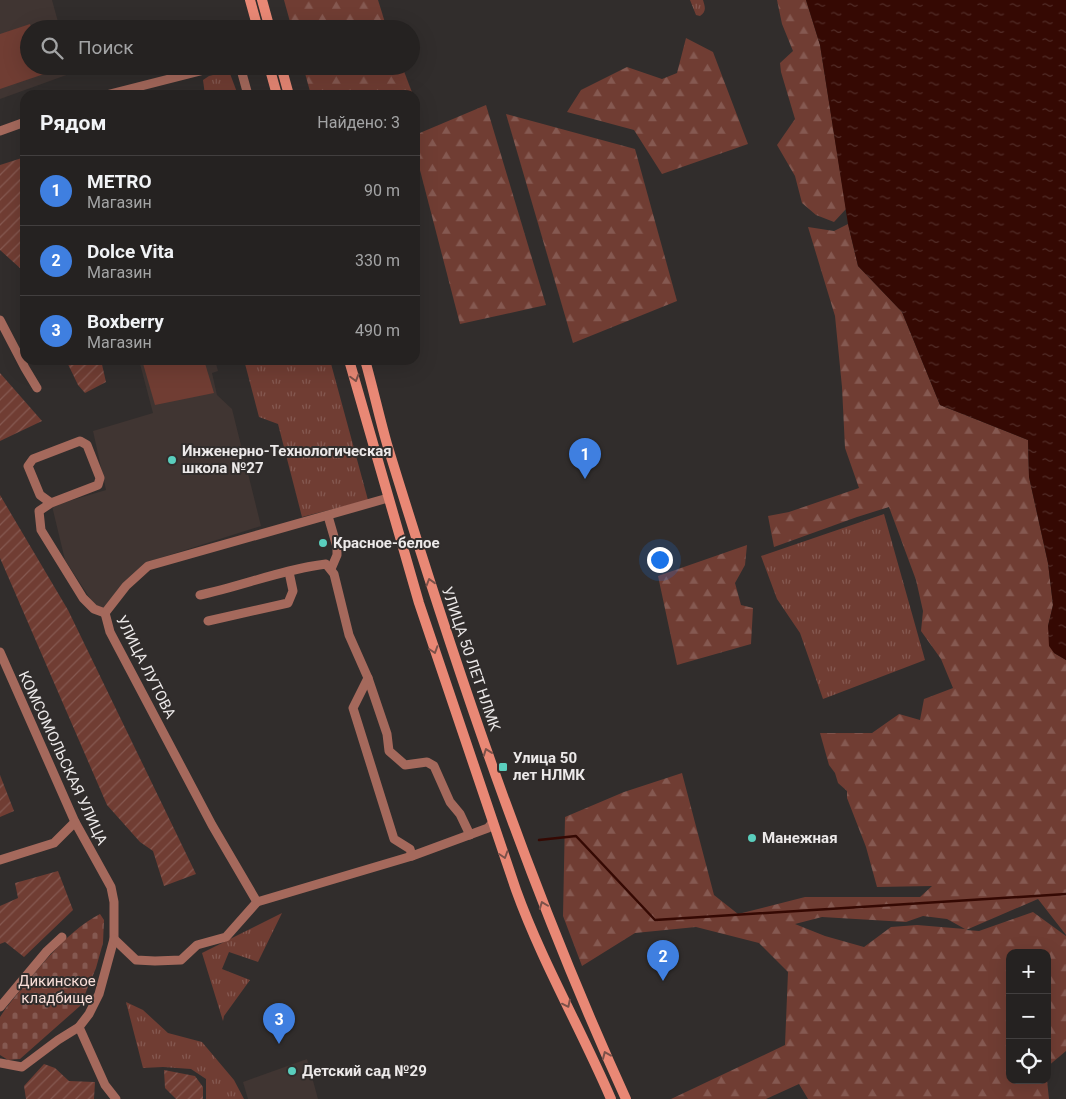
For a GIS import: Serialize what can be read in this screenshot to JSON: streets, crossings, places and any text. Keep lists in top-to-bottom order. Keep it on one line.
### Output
{"streets":{"main road":["УЛИЦА 50 ЛЕТ НЛМК"],"street":["УЛИЦА ЛУТОВА","КОМСОМОЛЬСКАЯ УЛИЦА"]},"parks":["Дикинское кладбище"],"places":{"other":["Инженерно-Технологическая школа №27","Красное-белое","Манежная","Детский сад №29"],"transit":["Улица 50 лет НЛМК"]},"page":{"search":"Поиск","heading":["Рядом","Найдено: 3"],"list":[{"mark":"1","name":"METRO","note":"Магазин","value":"90 m"},{"mark":"2","name":"Dolce Vita","note":"Магазин","value":"330 m"},{"mark":"3","name":"Boxberry","note":"Магазин","value":"490 m"}],"pins":["1","2","3"],"map_buttons":["+","−"]}}
